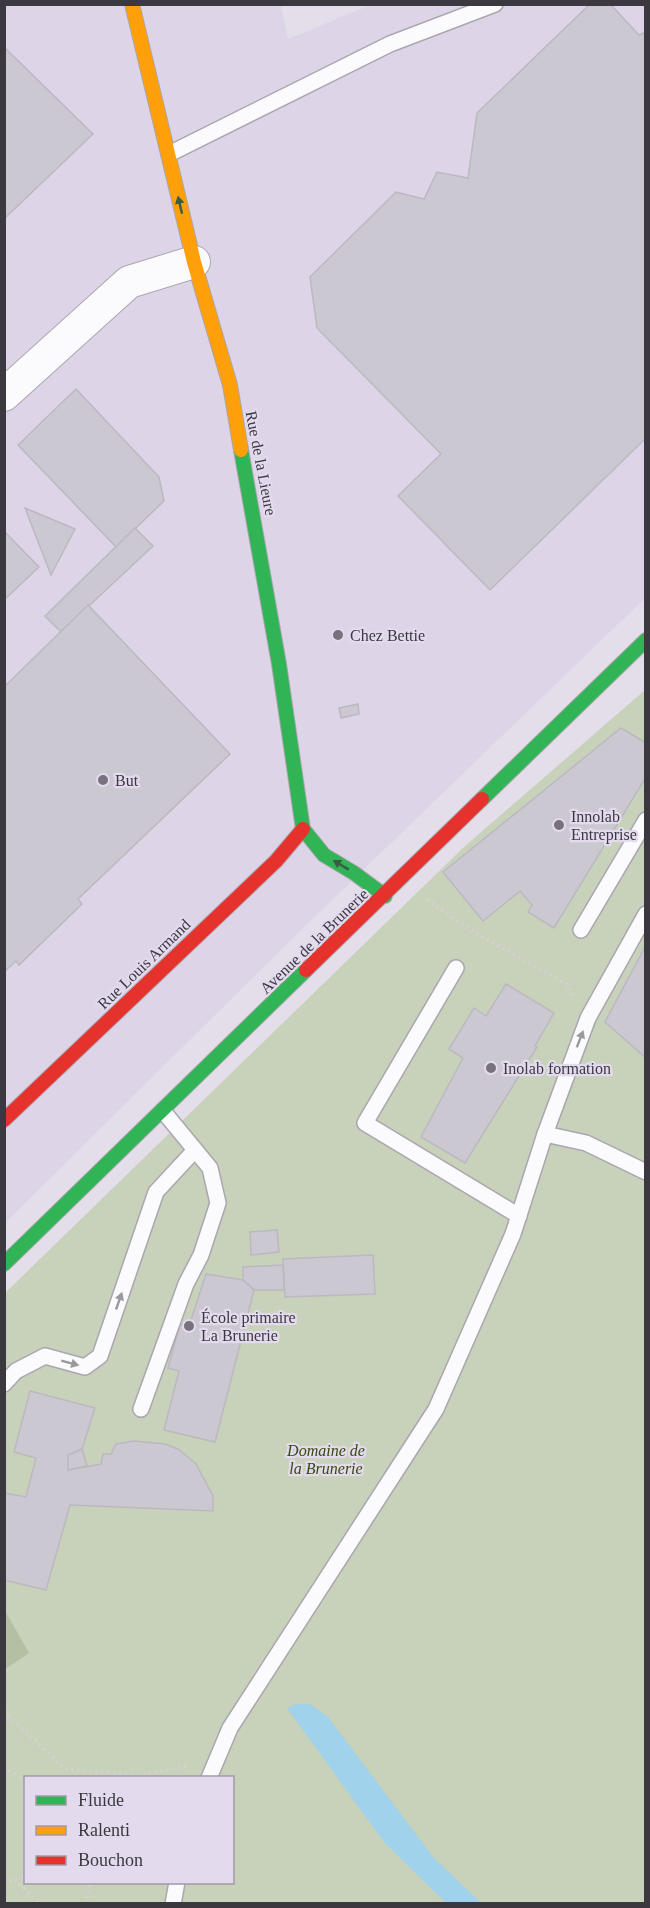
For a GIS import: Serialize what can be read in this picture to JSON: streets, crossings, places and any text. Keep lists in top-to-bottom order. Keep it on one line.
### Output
{"streets":{"street":["Rue de la Lieure","Avenue de la Brunerie","Rue Louis Armand"]},"crossings":[["Rue de la Lieure","Rue Louis Armand"]],"parks":["Domaine de la Brunerie"],"places":["Chez Bettie","But","Innolab Entreprise","Inolab formation","École primaire La Brunerie"],"legend":["Fluide","Ralenti","Bouchon"]}
